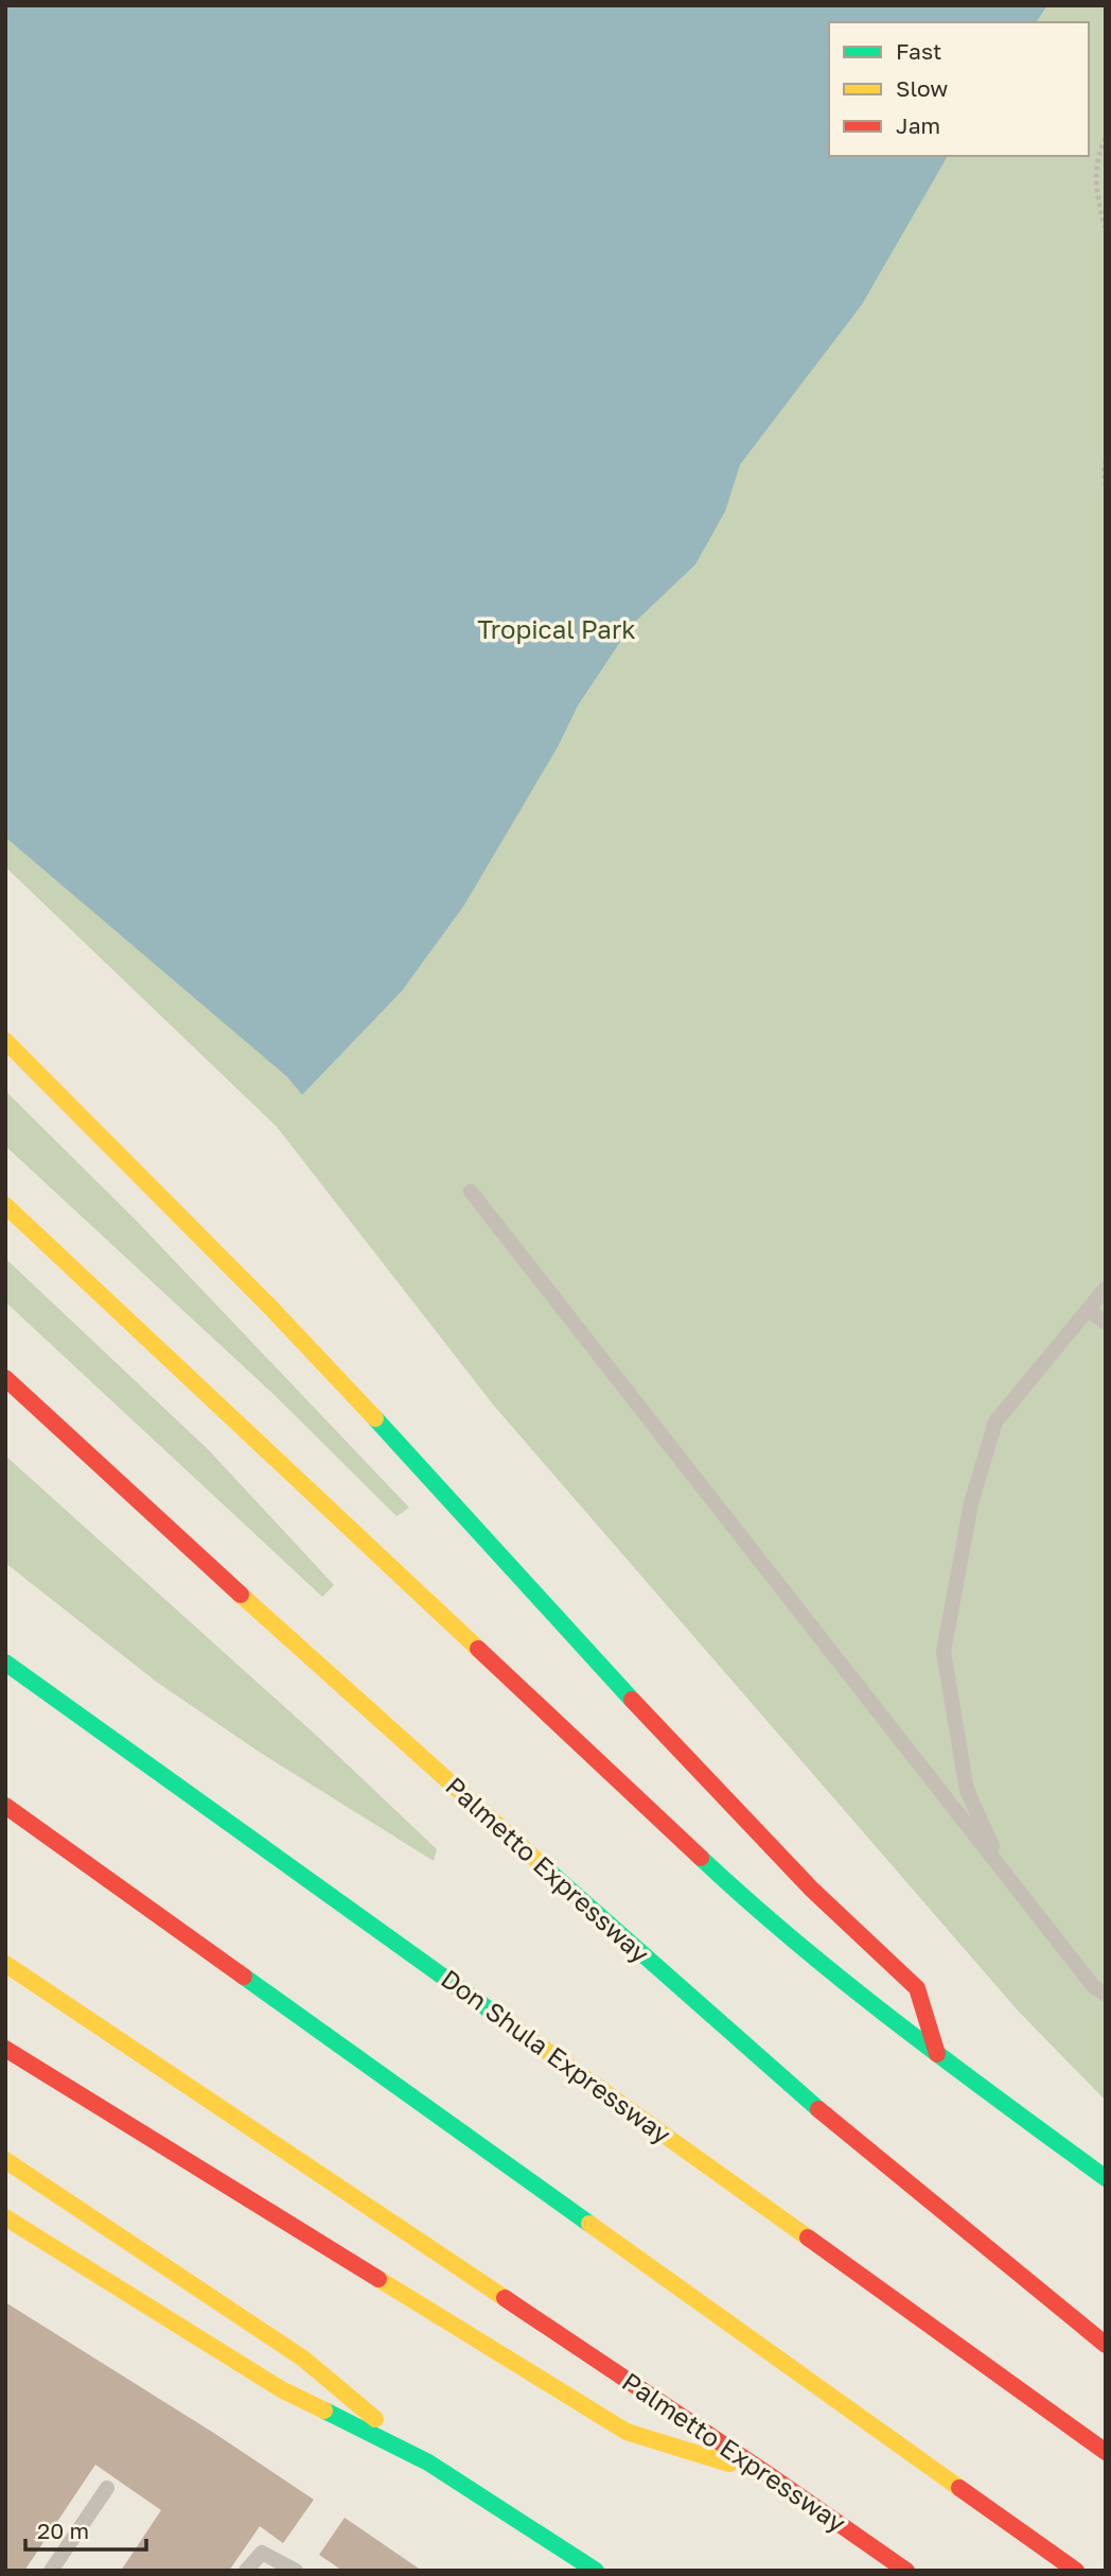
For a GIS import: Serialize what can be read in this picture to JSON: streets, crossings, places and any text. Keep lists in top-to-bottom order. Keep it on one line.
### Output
{"streets":{"highway":["Palmetto Expressway","Don Shula Expressway"]},"parks":["Tropical Park"],"legend":["Fast","Slow","Jam"],"scale_bar":"20 m"}
